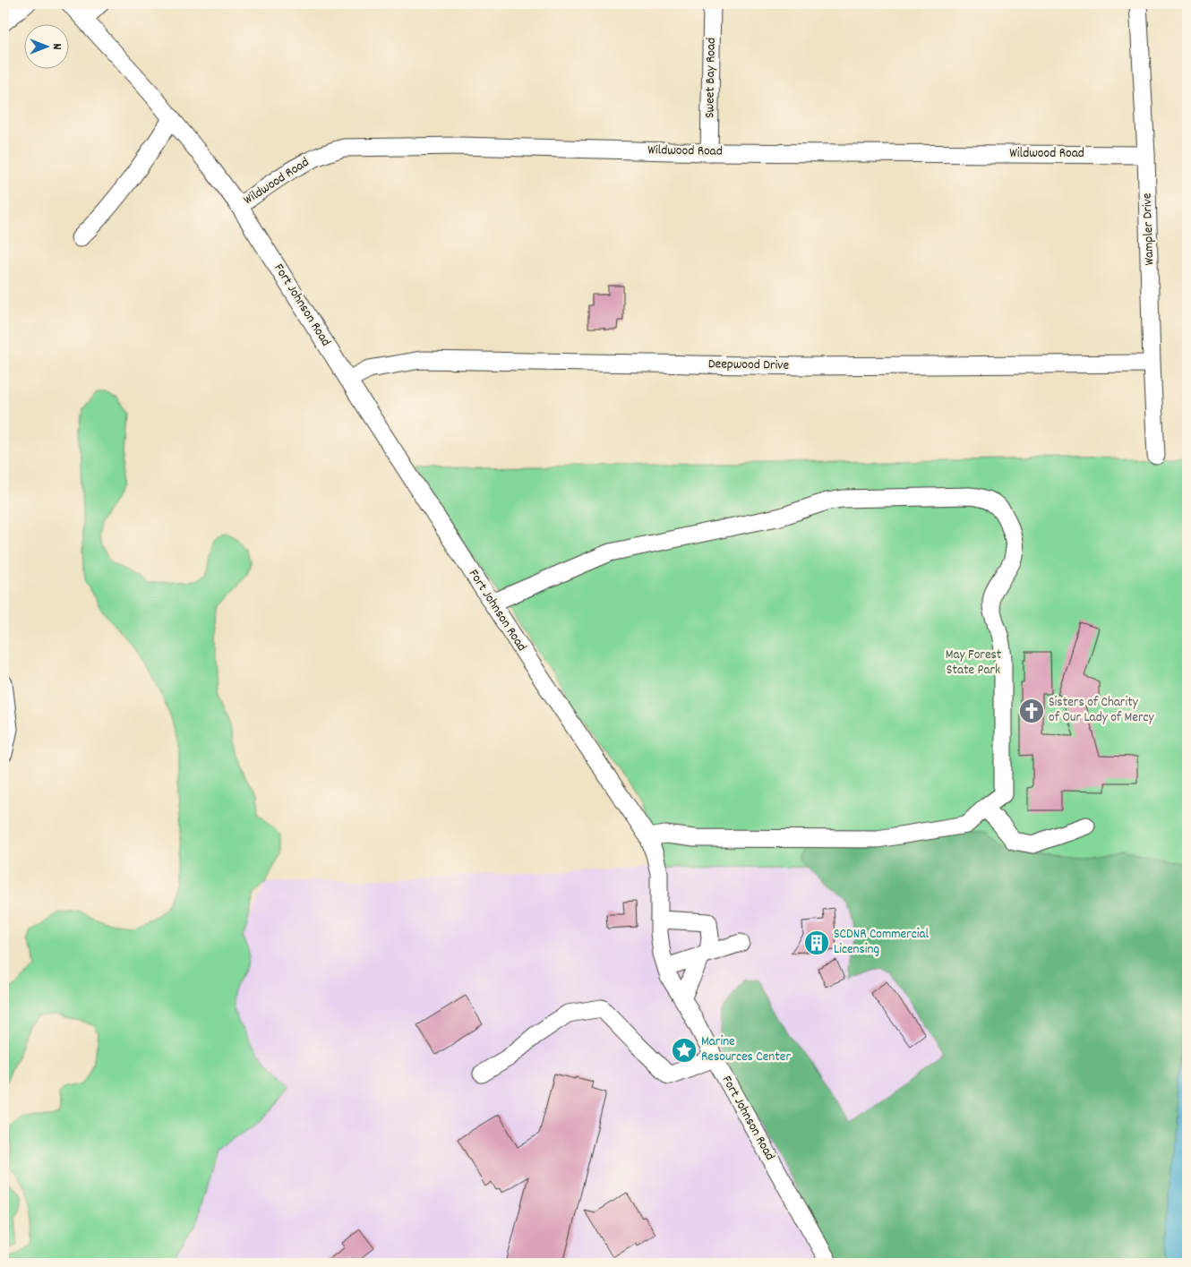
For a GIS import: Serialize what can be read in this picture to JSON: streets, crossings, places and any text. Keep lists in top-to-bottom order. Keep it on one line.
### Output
{"streets":{"street":["Sweet Bay Road","Wildwood Road","Wampler Drive","Fort Johnson Road","Deepwood Drive"]},"crossings":[["Sweet Bay Road","Wildwood Road"],["Wildwood Road","Wampler Drive"],["Wildwood Road","Fort Johnson Road"],["Wampler Drive","Deepwood Drive"],["Fort Johnson Road","Deepwood Drive"]],"parks":["May Forest State Park"],"places":{"church":["Sisters of Charity of Our Lady of Mercy"],"building":["SCDNR Commercial Licensing"],"place":["Marine Resources Center"]},"north":"right"}
